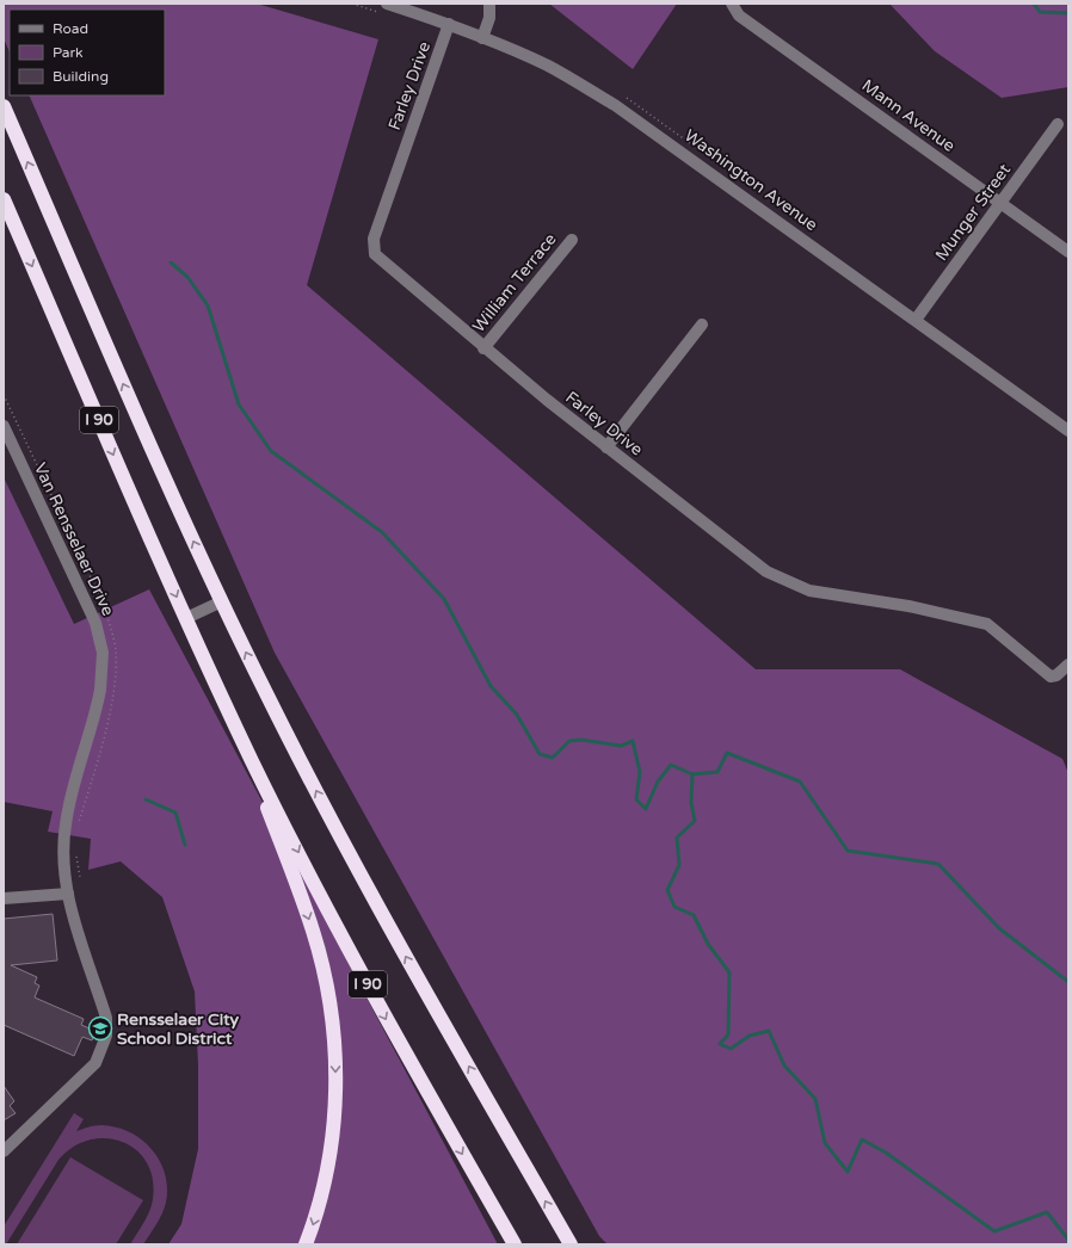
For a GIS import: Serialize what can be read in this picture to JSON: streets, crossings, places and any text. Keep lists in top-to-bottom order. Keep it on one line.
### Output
{"streets":{"highway":["I 90"],"street":["Farley Drive","Mann Avenue","Washington Avenue","Munger Street","William Terrace","Van Rensselaer Drive"]},"crossings":[["Farley Drive","Washington Avenue"],["Farley Drive","William Terrace"],["Mann Avenue","Munger Street"],["Washington Avenue","Munger Street"]],"places":{"school or university":["Rensselaer City School District"]},"legend":["Road","Park","Building"]}
